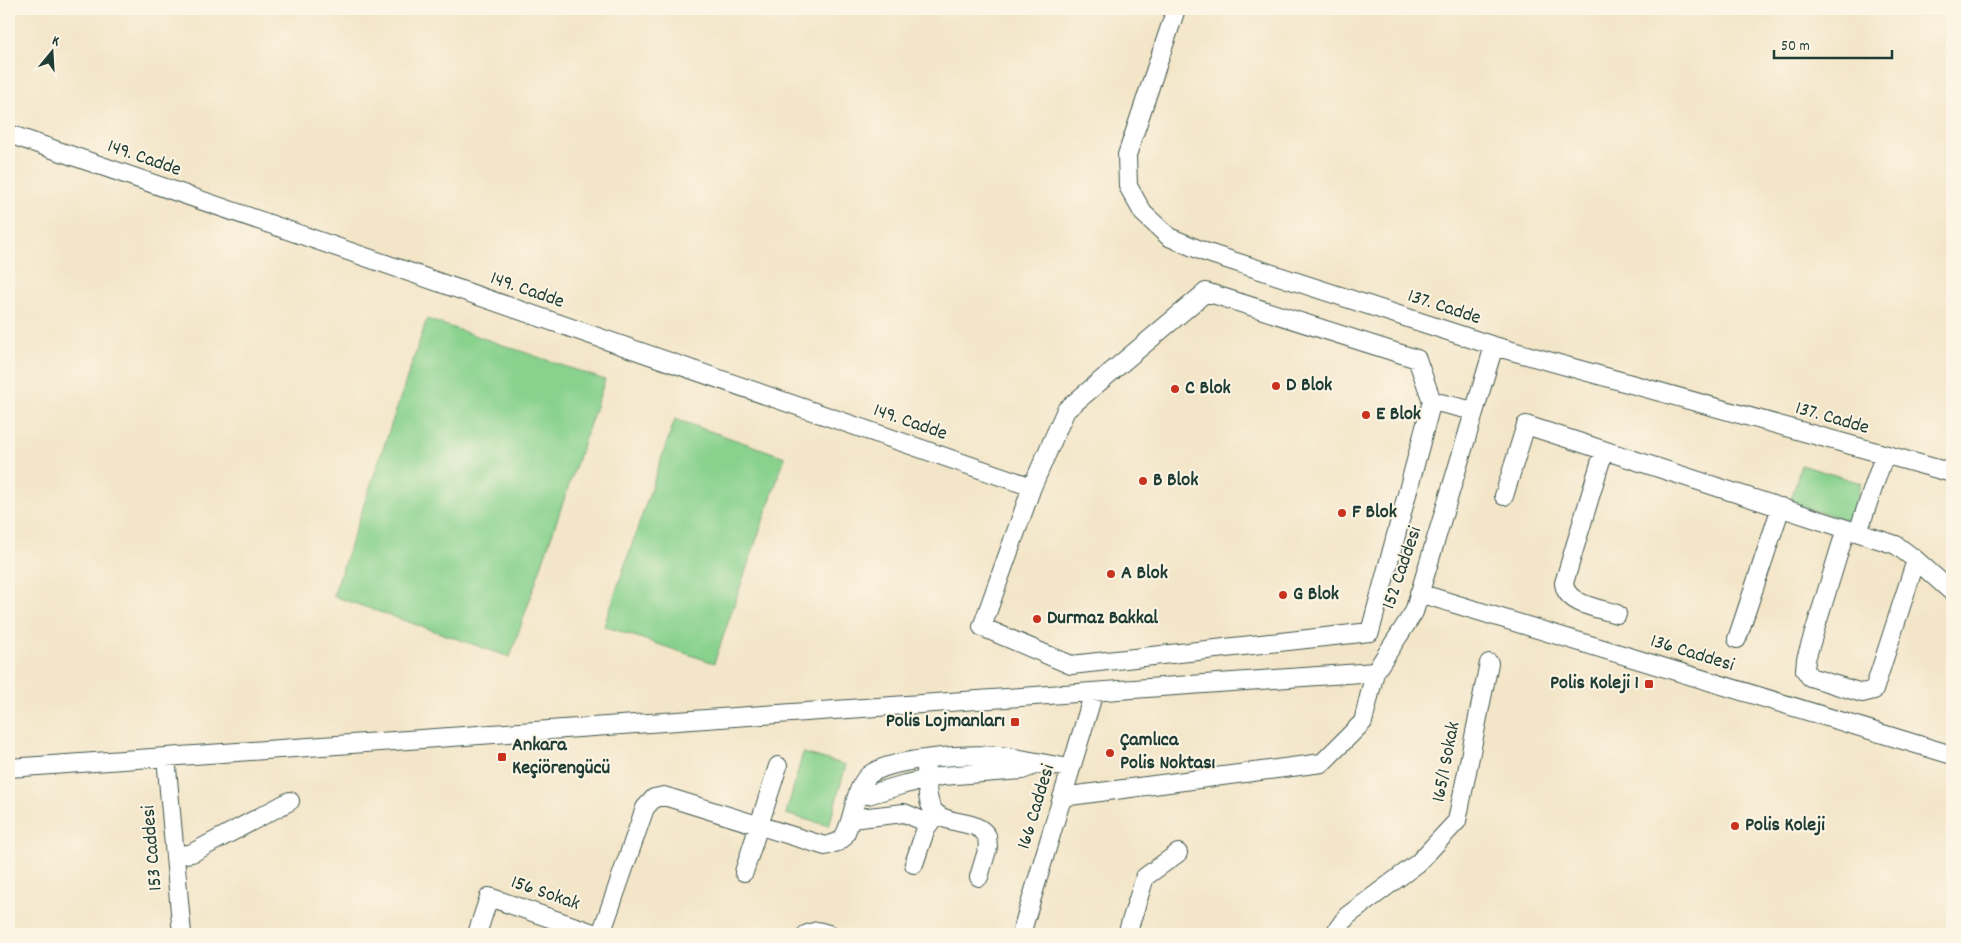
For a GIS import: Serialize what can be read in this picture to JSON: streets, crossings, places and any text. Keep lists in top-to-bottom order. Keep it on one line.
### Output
{"streets":{"street":["149. Cadde","137. Cadde","152 Caddesi","136 Caddesi","165/1 Sokak","166 Caddesi","153 Caddesi","156 Sokak"]},"crossings":[["137. Cadde","152 Caddesi"],["152 Caddesi","136 Caddesi"],["152 Caddesi","166 Caddesi"]],"places":{"other":["D Blok","C Blok","E Blok","B Blok","F Blok","A Blok","G Blok","Durmaz Bakkal","Çamlıca Polis Noktası","Polis Koleji"],"transit":["Polis Koleji 1","Polis Lojmanları","Ankara Keçiörengücü"]},"scale_bar":"50 m","north":"top"}
